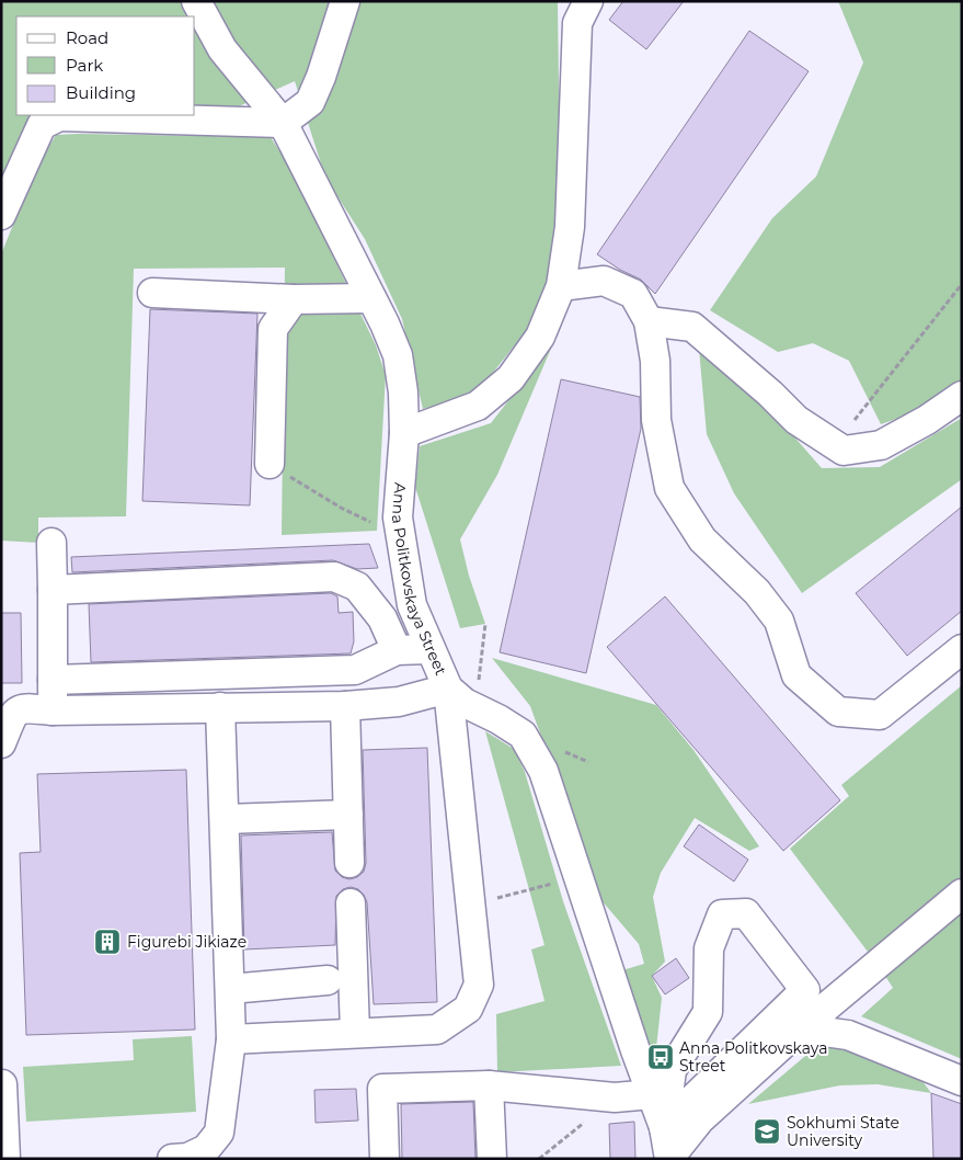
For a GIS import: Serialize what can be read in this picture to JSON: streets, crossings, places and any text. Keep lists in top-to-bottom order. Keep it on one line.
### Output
{"streets":{"street":["Anna Politkovskaya Street"]},"places":{"building":["Figurebi Jikiaze"],"bus stop":["Anna Politkovskaya Street"],"school or university":["Sokhumi State University"]},"legend":["Road","Park","Building"]}
